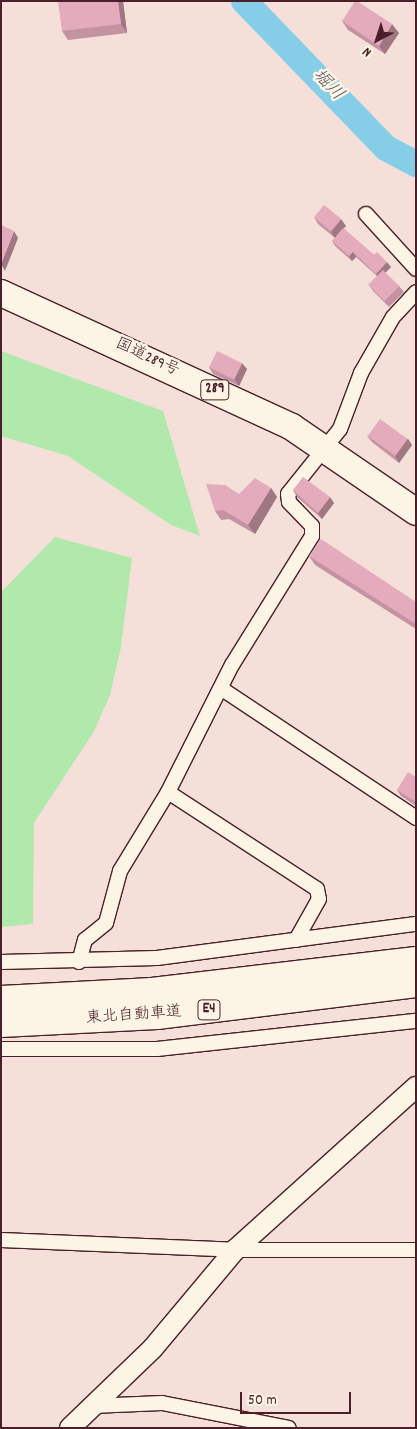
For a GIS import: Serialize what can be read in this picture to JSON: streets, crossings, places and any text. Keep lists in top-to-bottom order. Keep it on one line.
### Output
{"streets":{"highway":["国道289号","289","E4","東北自動車道"]},"water":["堀川"],"scale_bar":"50 m","north":"bottom left"}
